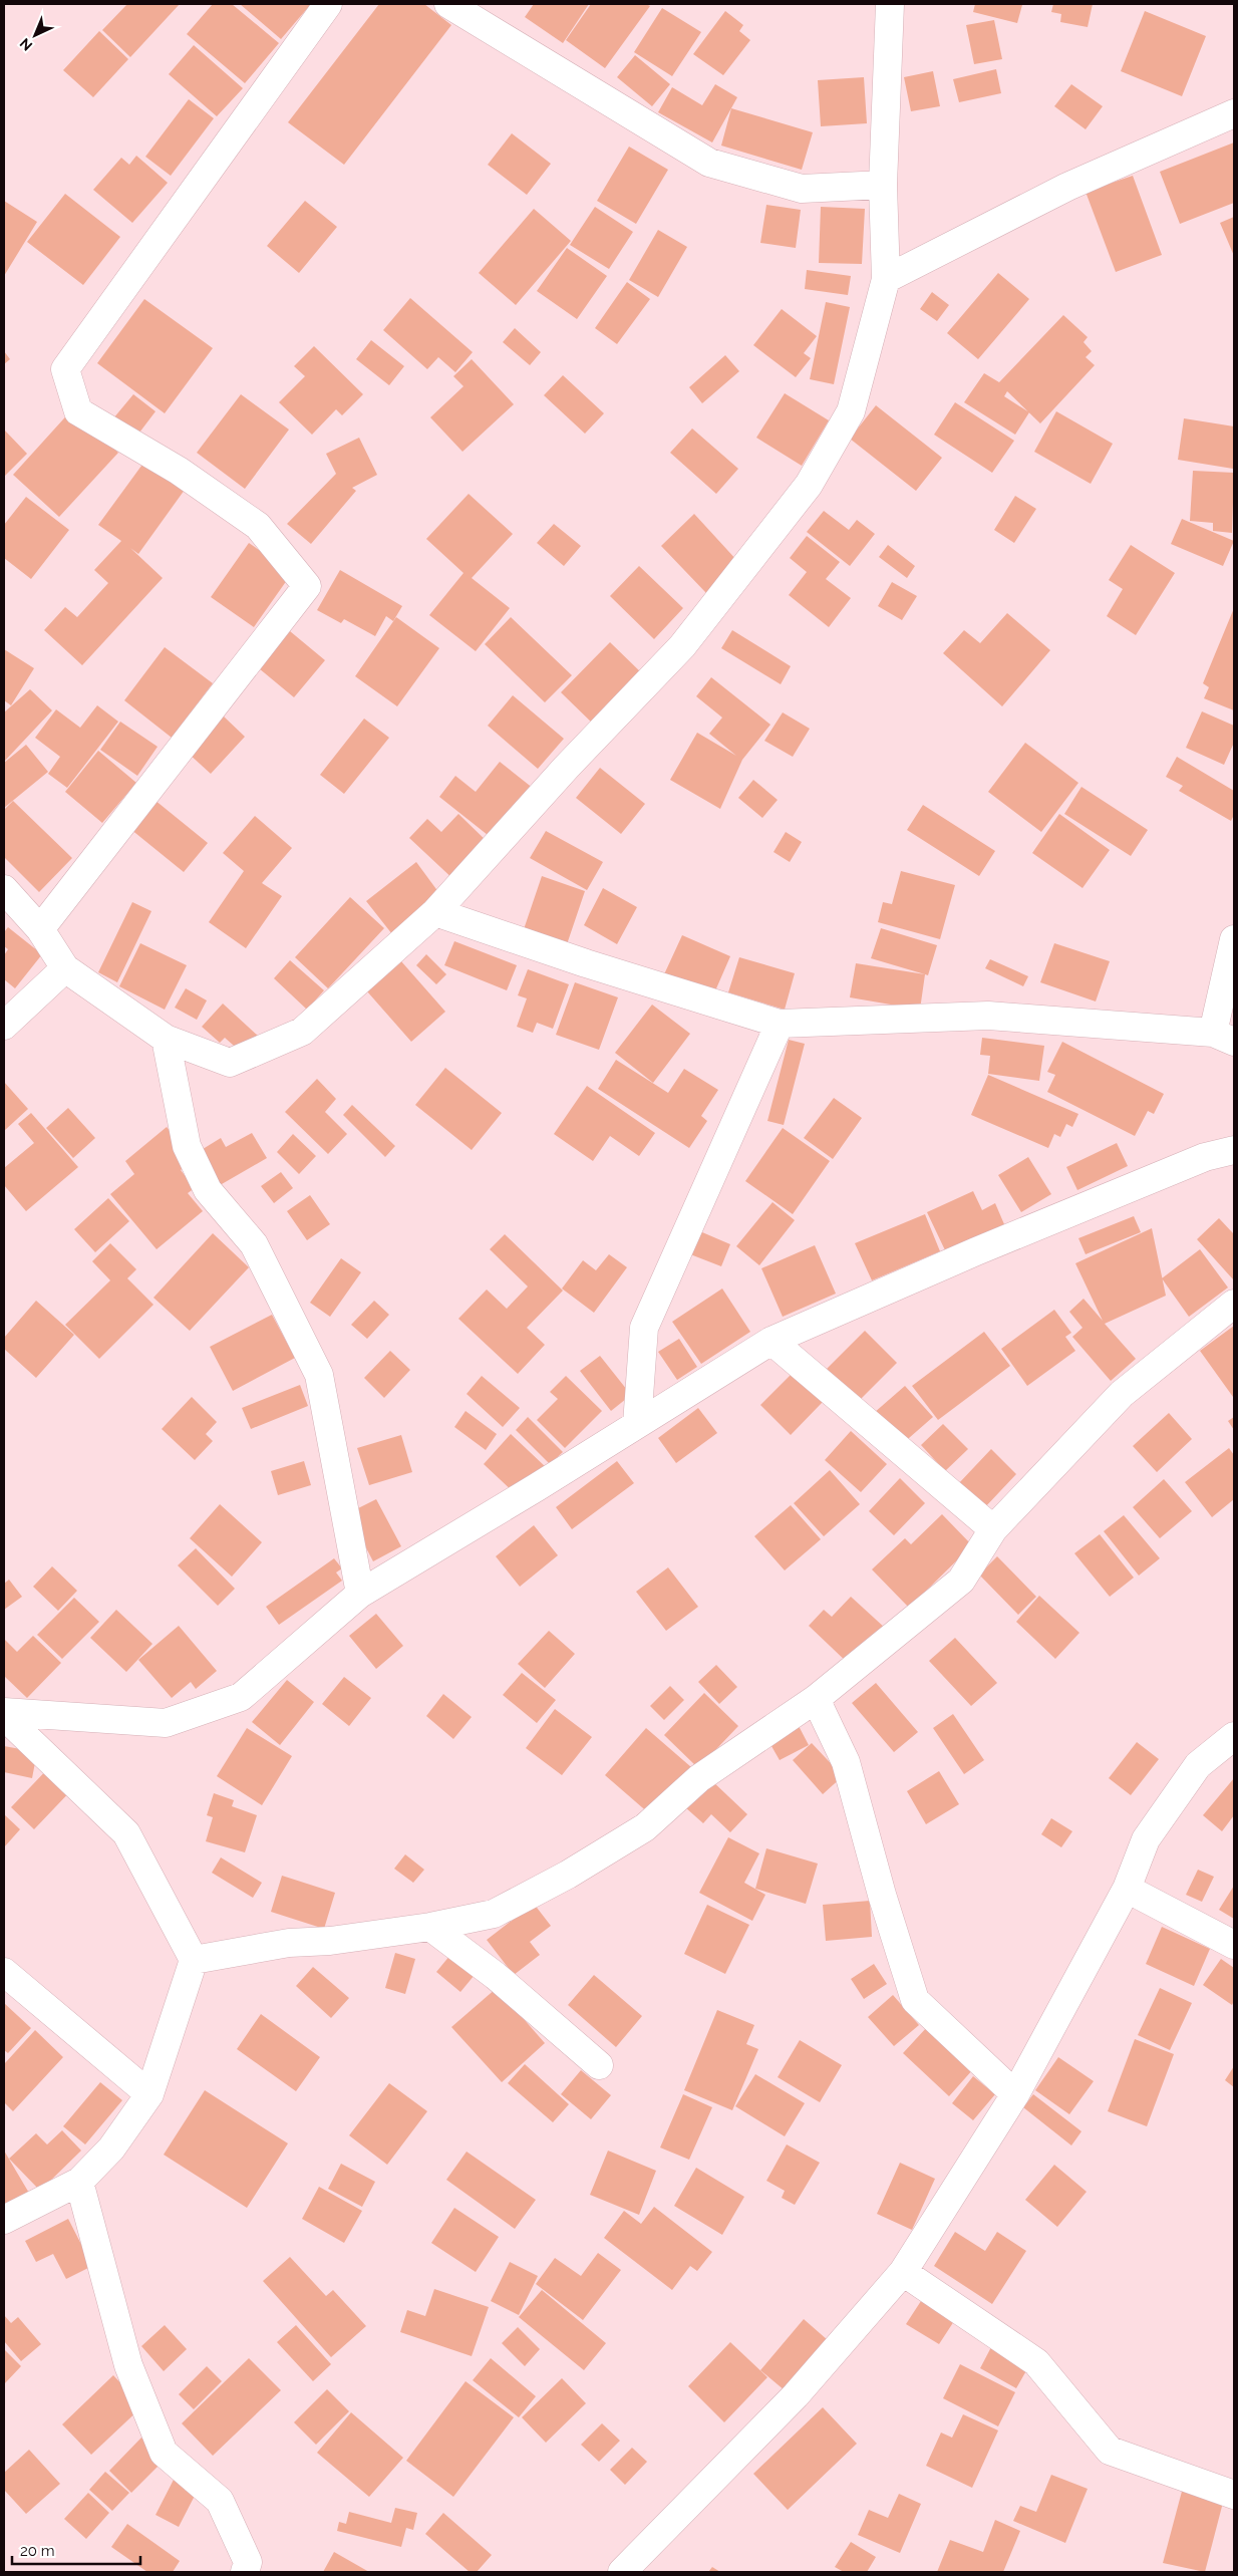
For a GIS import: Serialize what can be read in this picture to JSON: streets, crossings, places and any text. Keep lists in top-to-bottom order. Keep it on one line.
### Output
{"scale_bar":"20 m","north":"bottom left"}
